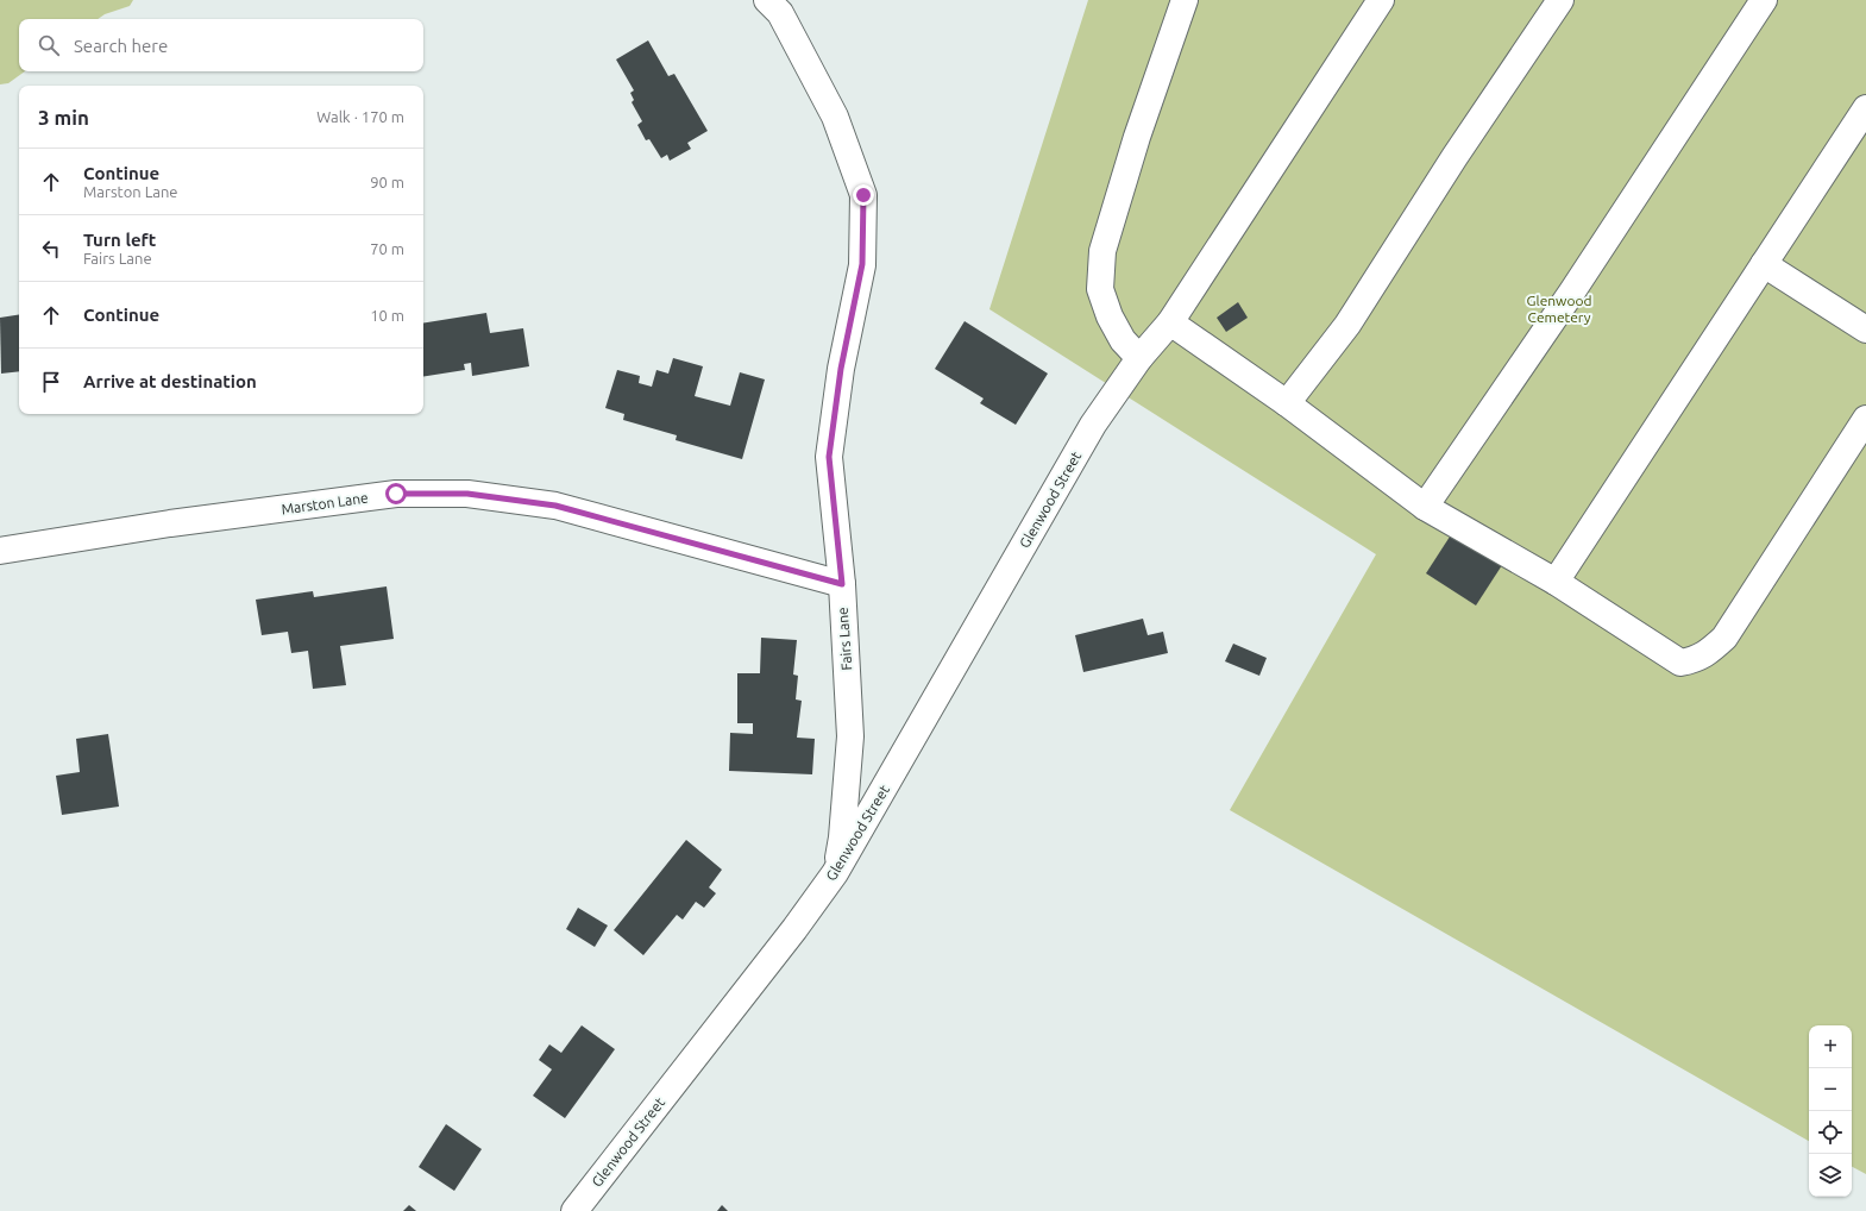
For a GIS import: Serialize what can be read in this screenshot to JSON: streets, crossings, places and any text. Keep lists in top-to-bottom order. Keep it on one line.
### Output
{"streets":{"street":["Glenwood Street","Marston Lane","Fairs Lane"]},"crossings":[["Glenwood Street","Fairs Lane"],["Marston Lane","Fairs Lane"]],"parks":["Glenwood Cemetery"],"page":{"search":"Search here","heading":["3 min","Walk · 170 m"],"list":[["Continue","Marston Lane","90 m"],["Turn left","Fairs Lane","70 m"],["Continue","10 m"],"Arrive at destination"],"map_buttons":["+","−"]}}
